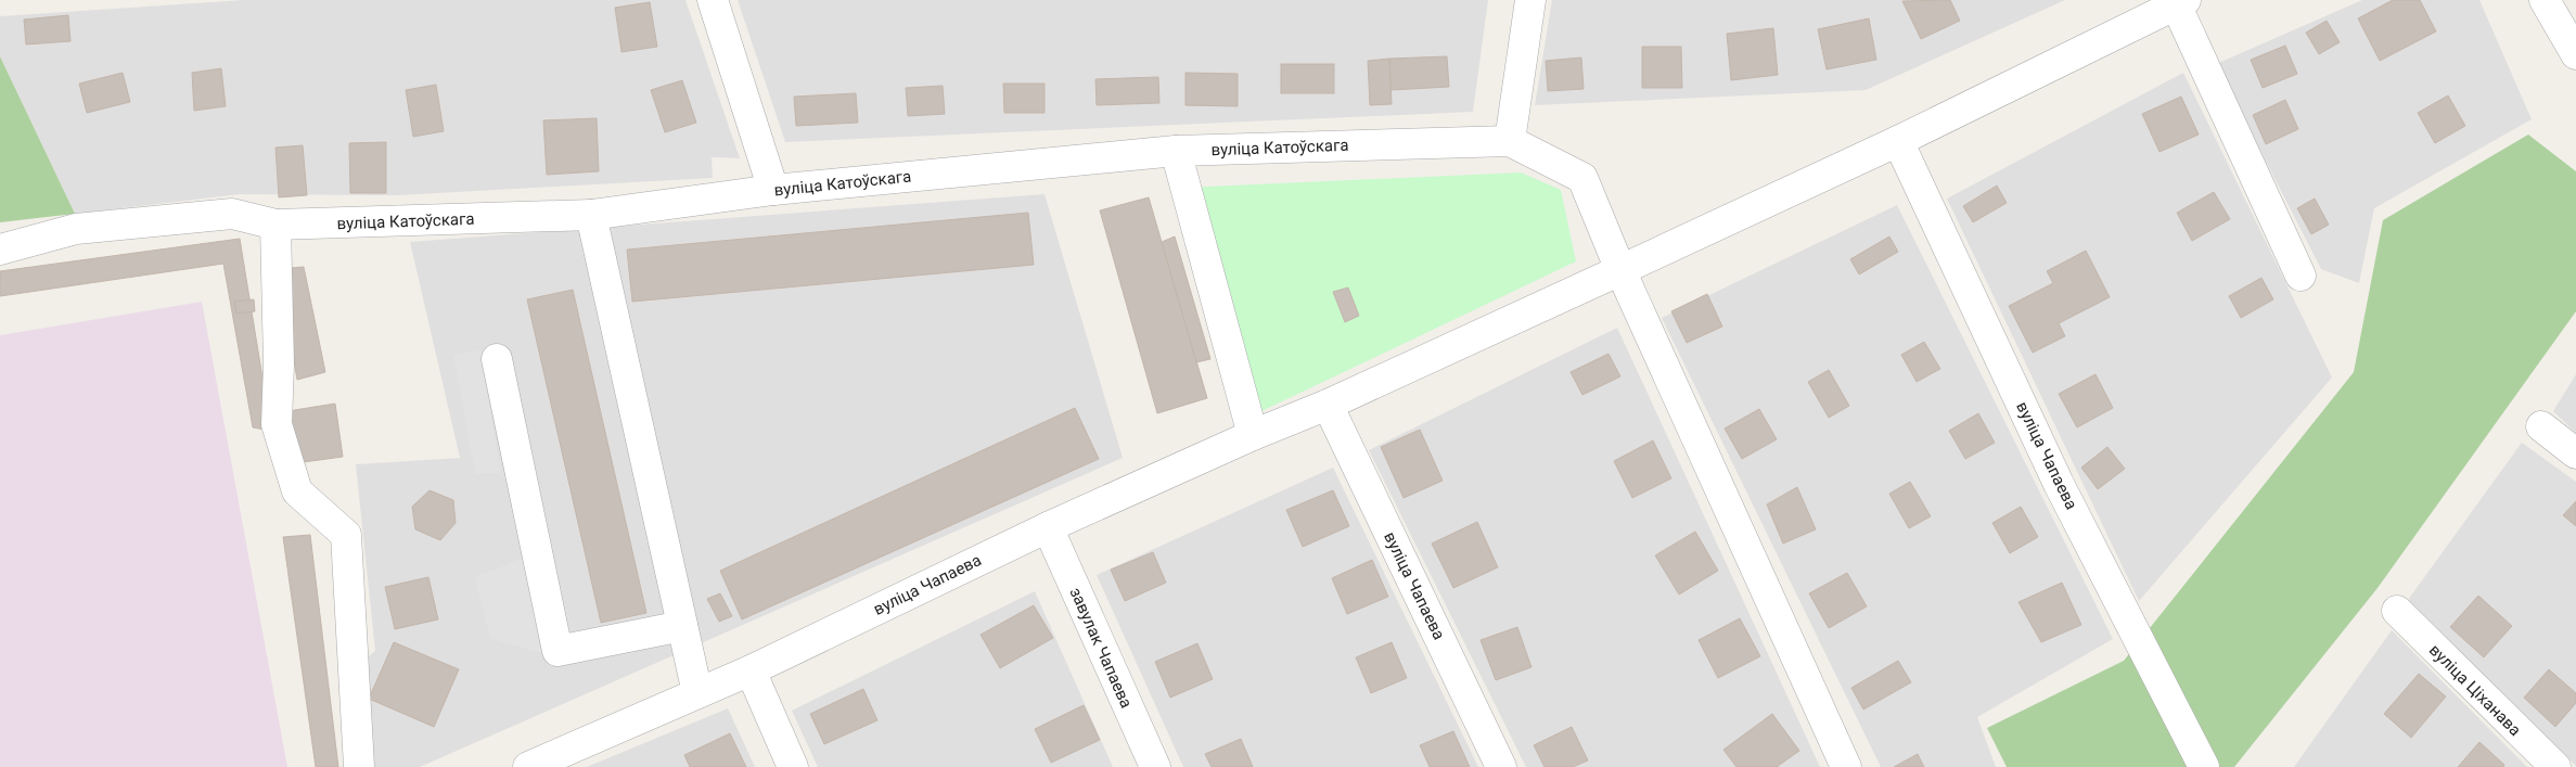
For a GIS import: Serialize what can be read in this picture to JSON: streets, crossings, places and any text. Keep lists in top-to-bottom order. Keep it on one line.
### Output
{"streets":{"street":["вуліца Катоўскага","вуліца Чапаева","завулак Чапаева","вуліца Ціханава"]},"crossings":[["вуліца Катоўскага","вуліца Чапаева"],["вуліца Чапаева","завулак Чапаева"]]}
